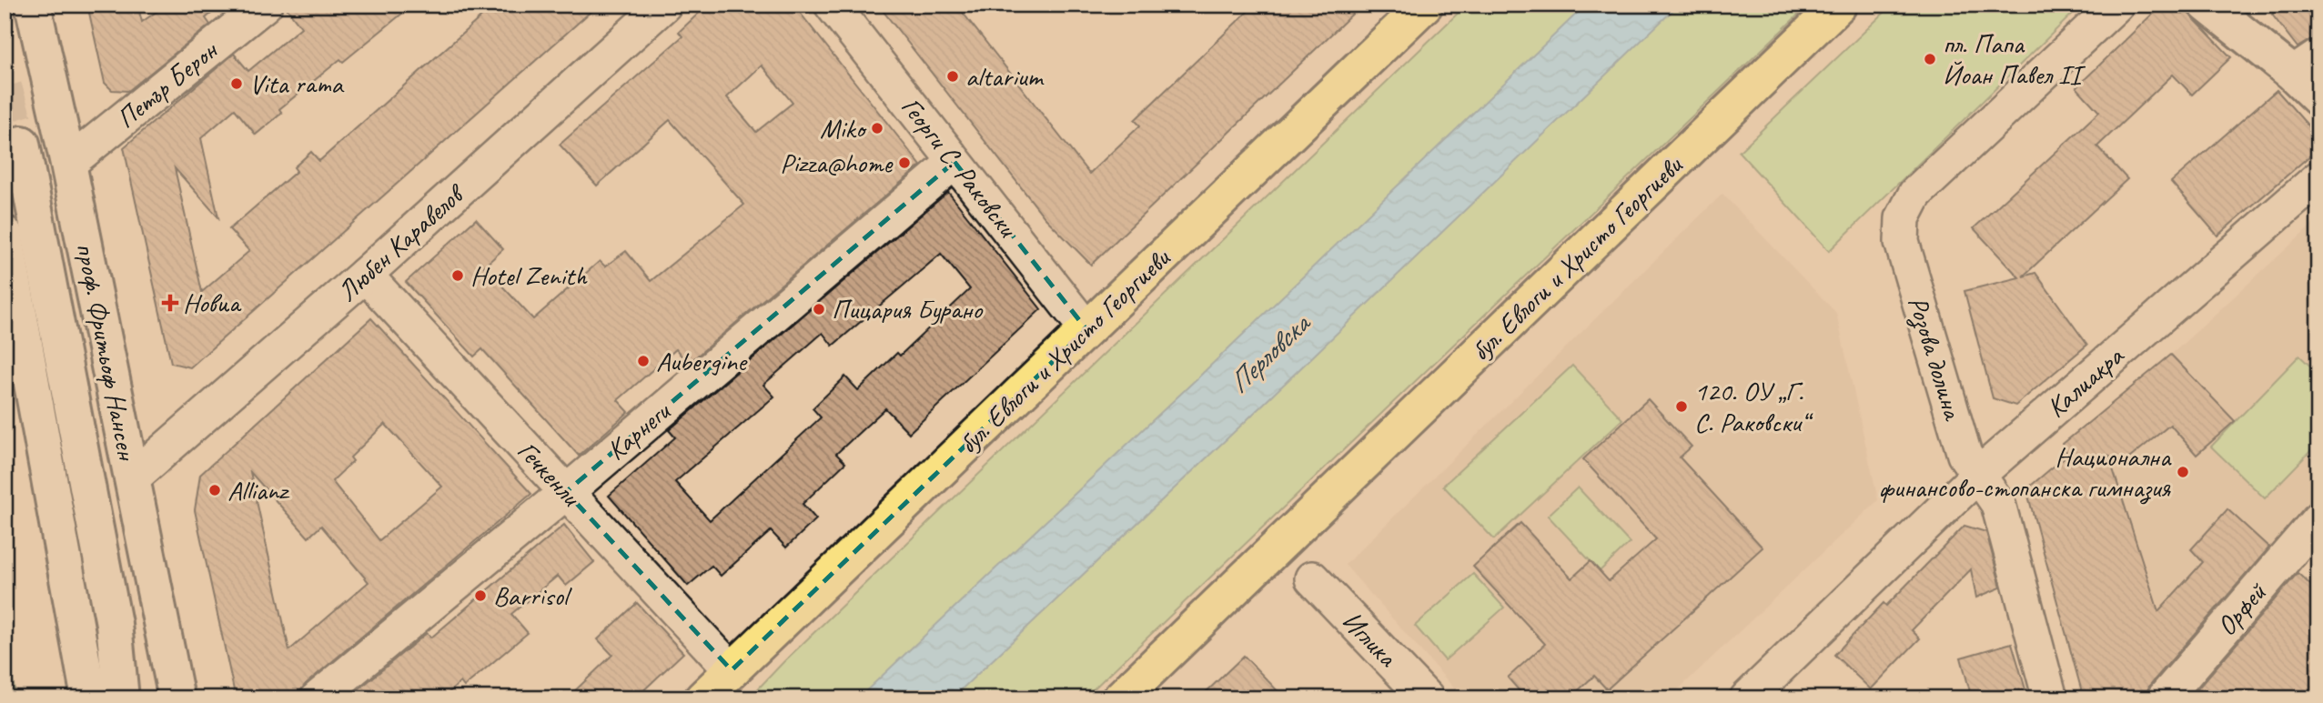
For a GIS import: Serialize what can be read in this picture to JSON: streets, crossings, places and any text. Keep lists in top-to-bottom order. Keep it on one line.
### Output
{"streets":{"main road":["бул. Евлоги и Христо Георгиеви","проф. Фритьоф Нансен"],"street":["Петър Берон","Георги С. Раковски","Любен Каравелов","Розова долина","Калиакра","Карнеги","Гечкенли","Орфей","Иглика"]},"crossings":[["Петър Берон","проф. Фритьоф Нансен"],["Георги С. Раковски","бул. Евлоги и Христо Георгиеви"],["Георги С. Раковски","Карнеги"],["Любен Каравелов","проф. Фритьоф Нансен"],["Любен Каравелов","Гечкенли"],["бул. Евлоги и Христо Георгиеви","Гечкенли"],["Розова долина","Калиакра"],["Карнеги","Гечкенли"]],"water":["Перловска"],"places":{"other":["пл. Папа Йоан Павел II","altarium","Vita rama","Miko","Pizza@home","Hotel Zenith","Пицария Бурано","Aubergine","120. ОУ „Г. С. Раковски“","Национална финансово-стопанска гимназия","Allianz","Barrisol"],"health":["Новиа"]}}
